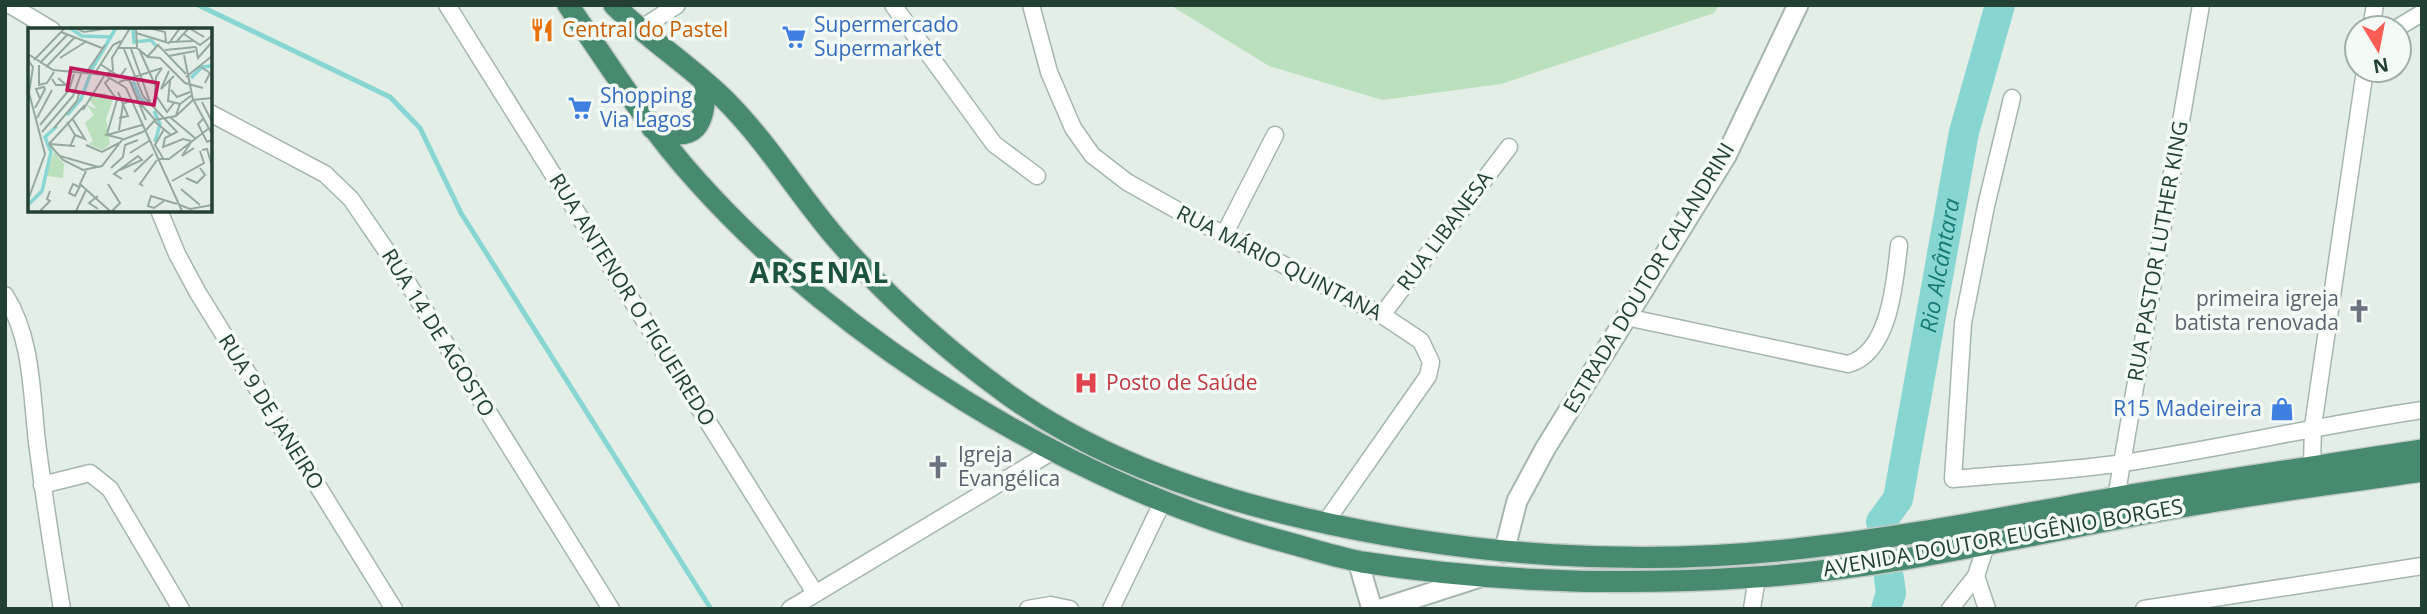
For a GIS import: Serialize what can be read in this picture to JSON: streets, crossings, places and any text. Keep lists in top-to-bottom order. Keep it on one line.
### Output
{"streets":{"highway":["AVENIDA DOUTOR EUGÊNIO BORGES"],"street":["RUA LIBANESA","RUA PASTOR LUTHER KING","RUA MÁRIO QUINTANA","ESTRADA DOUTOR CALANDRINI","RUA ANTENOR O FIGUEIREDO","RUA 14 DE AGOSTO","RUA 9 DE JANEIRO"]},"crossings":[["RUA LIBANESA","RUA MÁRIO QUINTANA"],["RUA PASTOR LUTHER KING","AVENIDA DOUTOR EUGÊNIO BORGES"],["RUA MÁRIO QUINTANA","AVENIDA DOUTOR EUGÊNIO BORGES"],["ESTRADA DOUTOR CALANDRINI","AVENIDA DOUTOR EUGÊNIO BORGES"]],"districts":["ARSENAL"],"water":["Rio Alcântara"],"places":{"restaurant":["Central do Pastel"],"supermarket":["Supermercado Supermarket","Shopping Via Lagos"],"church":["primeira igreja batista renovada","Igreja Evangélica"],"hospital":["Posto de Saúde"],"shop":["R15 Madeireira"]},"north":"bottom"}
